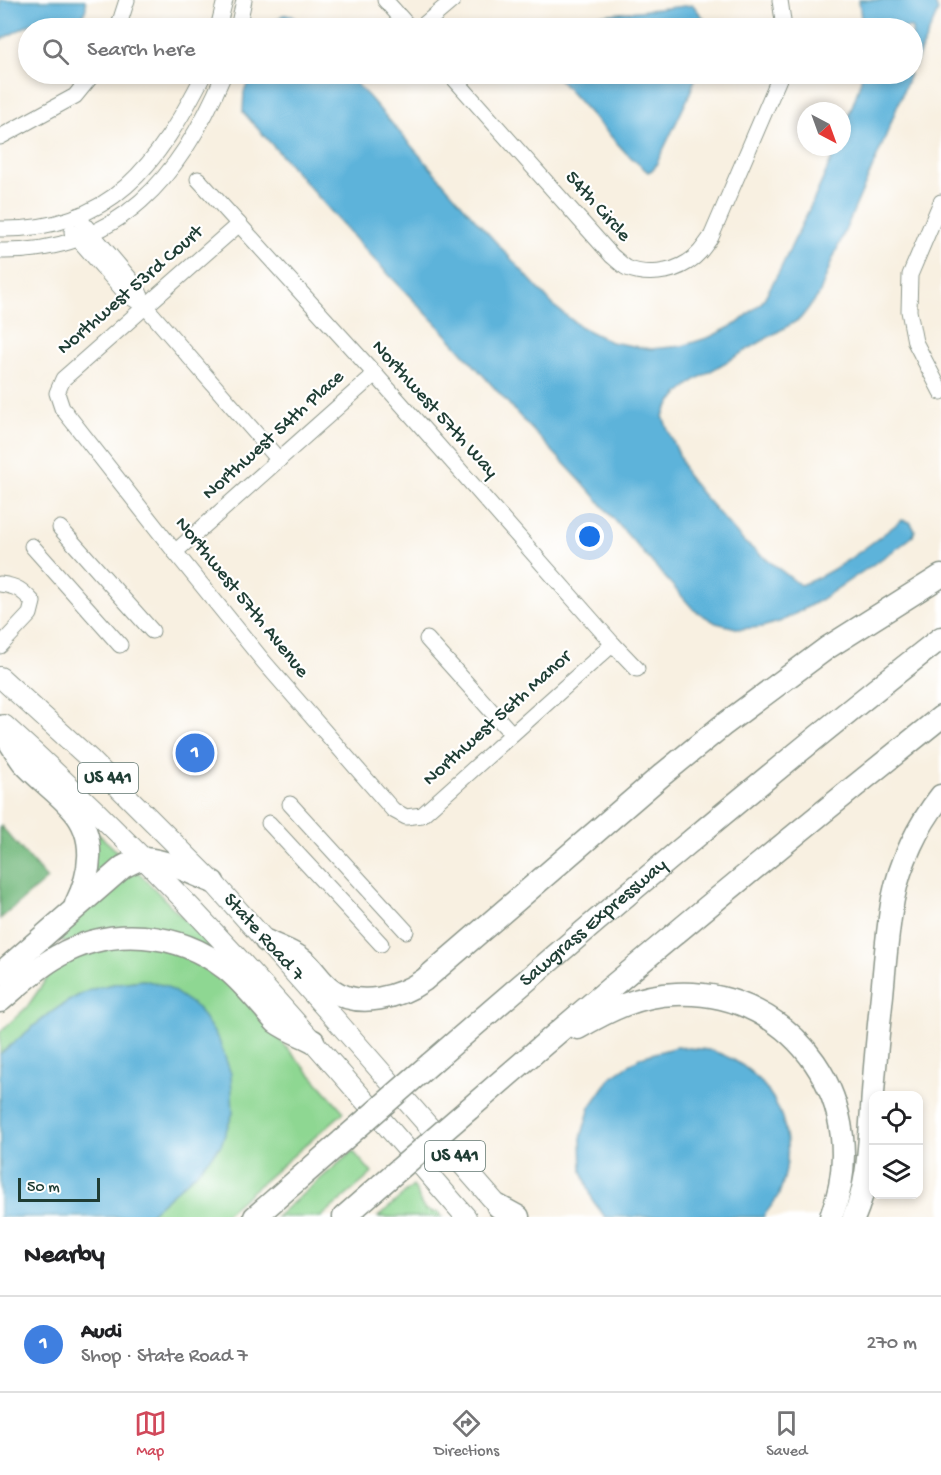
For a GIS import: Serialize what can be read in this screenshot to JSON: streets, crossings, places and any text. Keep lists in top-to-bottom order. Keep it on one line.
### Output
{"streets":{"highway":["Sawgrass Expressway"],"main road":["US 441","State Road 7"],"street":["54th Circle","Northwest 53rd Court","Northwest 57th Way","Northwest 54th Place","Northwest 57th Avenue","Northwest 56th Manor"]},"crossings":[["Northwest 53rd Court","Northwest 57th Way"],["Northwest 53rd Court","Northwest 57th Avenue"],["Northwest 57th Way","Northwest 54th Place"],["Northwest 57th Way","Northwest 56th Manor"],["Northwest 54th Place","Northwest 57th Avenue"],["Northwest 57th Avenue","Northwest 56th Manor"]],"scale_bar":"50 m","north":"bottom right","page":{"search":"Search here","pins":"1","scale":"50 m","heading":"Nearby","list":[{"mark":"1","name":"Audi","note":"Shop · State Road 7","value":"270 m"}],"nav":["Map","Directions","Saved"]}}
